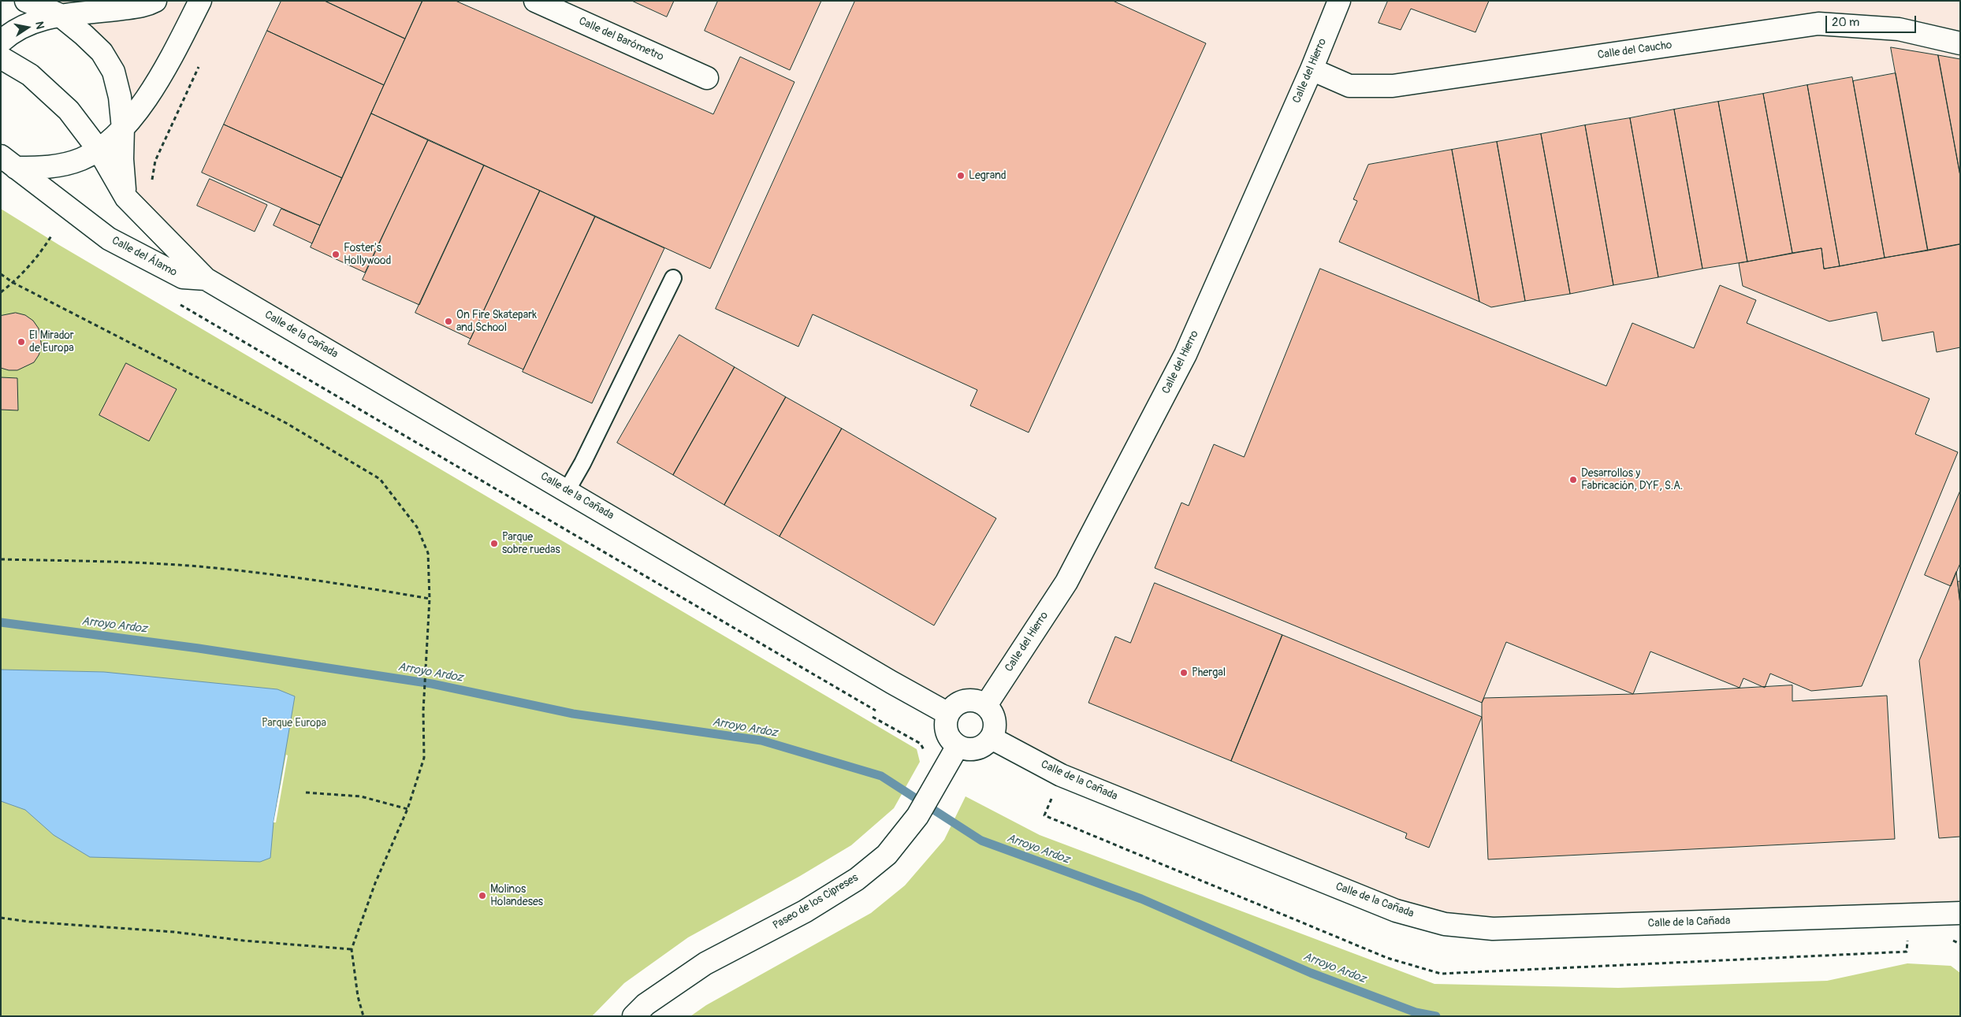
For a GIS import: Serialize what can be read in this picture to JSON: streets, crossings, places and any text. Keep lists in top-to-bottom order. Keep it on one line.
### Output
{"streets":{"street":["Calle del Barómetro","Calle del Caucho","Calle del Hierro","Calle del Álamo","Calle de la Cañada","Paseo de los Cipreses"]},"crossings":[["Calle del Caucho","Calle del Hierro"],["Calle del Hierro","Calle de la Cañada"],["Calle del Hierro","Paseo de los Cipreses"],["Calle del Álamo","Calle de la Cañada"],["Calle de la Cañada","Paseo de los Cipreses"]],"water":["Arroyo Ardoz"],"parks":["Parque Europa"],"places":["Legrand","Foster's Hollywood","On Fire Skatepark and School","El Mirador de Europa","Desarrollos y Fabricación, DYF, S.A.","Parque sobre ruedas","Phergal","Molinos Holandeses"],"scale_bar":"20 m","north":"right"}
